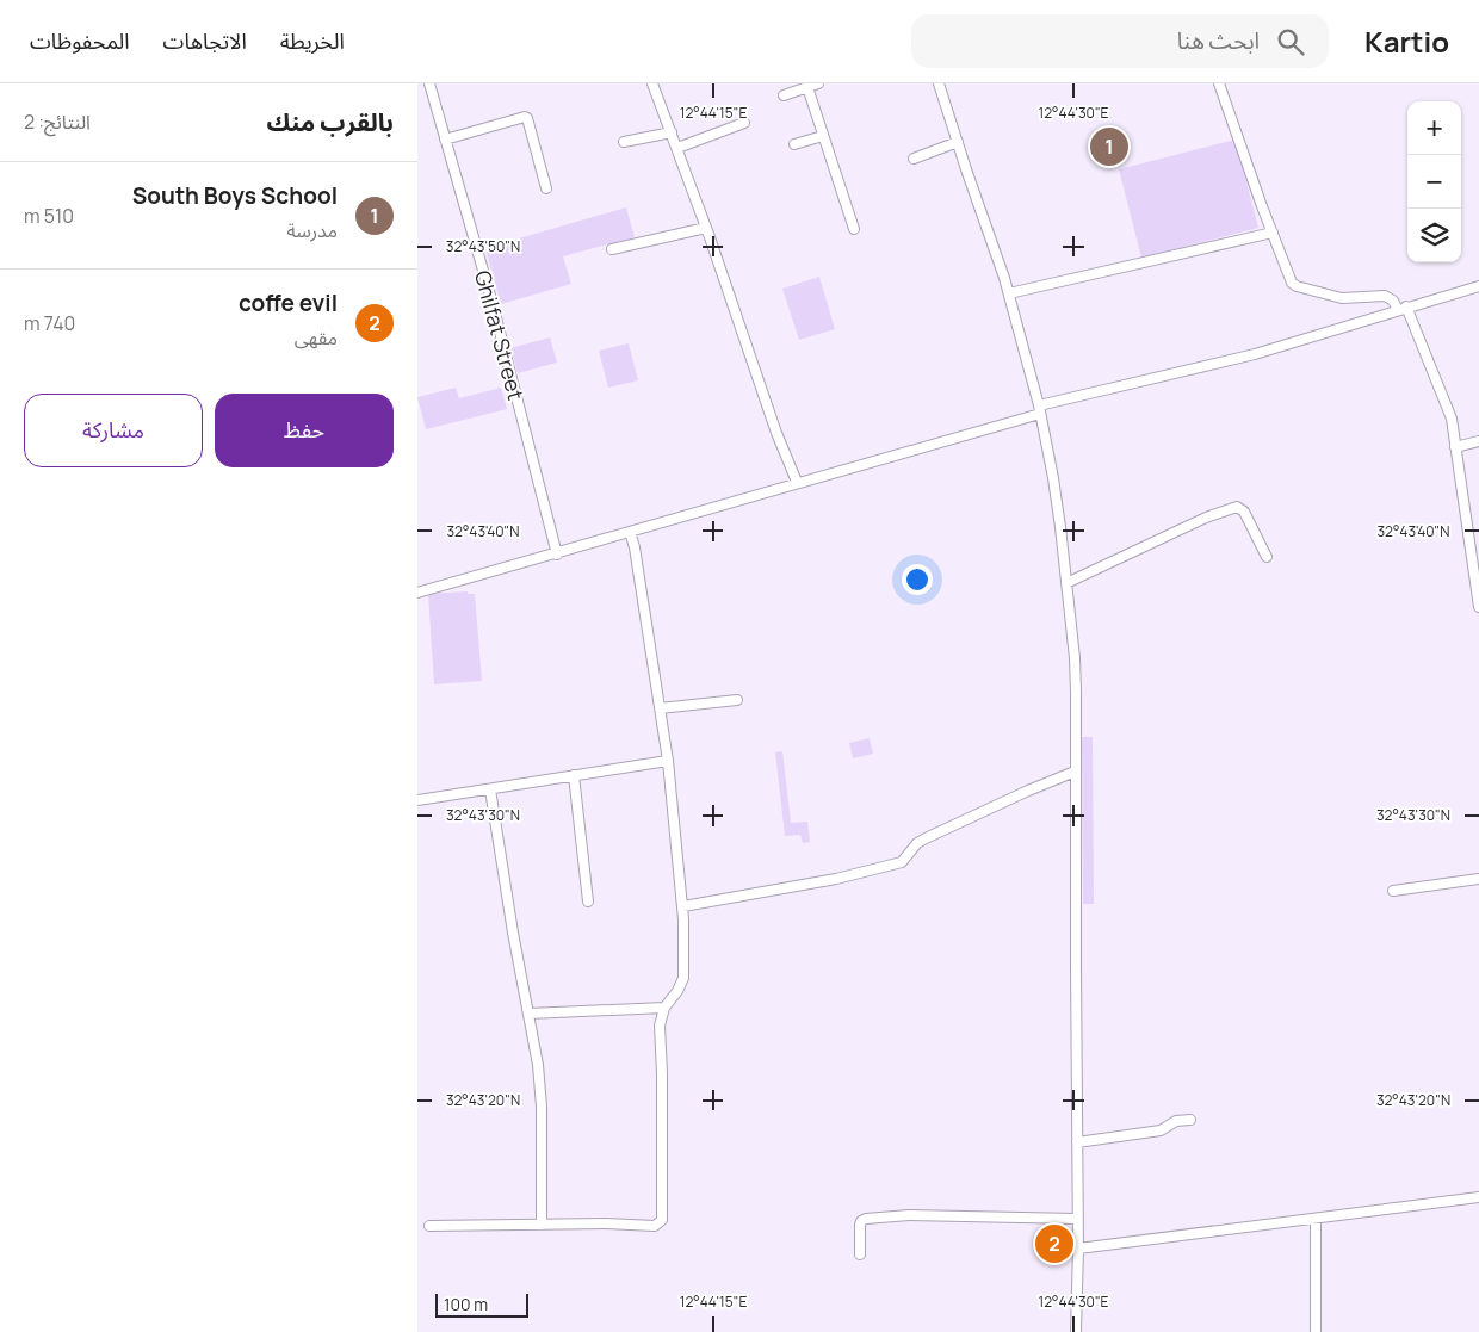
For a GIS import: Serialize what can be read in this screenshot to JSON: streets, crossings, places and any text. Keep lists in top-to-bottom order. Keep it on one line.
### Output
{"streets":{"street":["Ghilfat Street"]},"scale_bar":"100 m","page":{"header":"Kartio","search":"ابحث هنا","nav":["الخريطة","الاتجاهات","المحفوظات"],"heading":["بالقرب منك","النتائج: 2"],"map_buttons":["+","−"],"pins":["1","2"],"list":[{"mark":"1","name":"South Boys School","note":"مدرسة","value":"510 m"},{"mark":"2","name":"coffe evil","note":"مقهى","value":"740 m"}],"buttons":["حفظ","مشاركة"],"scale":"100 m"},"coordinates":["12°44'15\"E","12°44'30\"E","32°43'50\"N","32°43'40\"N","32°43'30\"N","32°43'20\"N"]}
